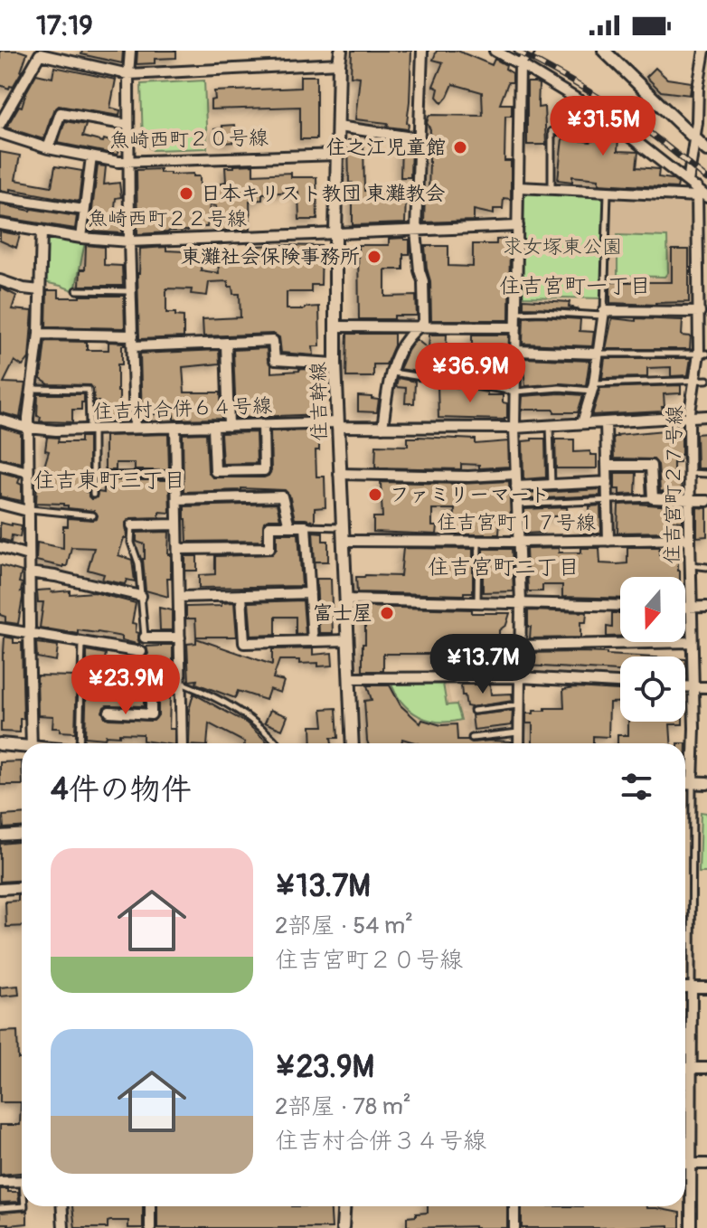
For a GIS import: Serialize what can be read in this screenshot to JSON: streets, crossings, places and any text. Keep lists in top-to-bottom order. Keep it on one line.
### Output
{"streets":{"street":["魚崎西町２０号線","魚崎西町２２号線","住吉幹線","住吉村合併６４号線","住吉宮町２７号線","住吉宮町１７号線"]},"crossings":[["魚崎西町２０号線","住吉幹線"],["魚崎西町２２号線","住吉幹線"],["住吉幹線","住吉村合併６４号線"],["住吉幹線","住吉宮町１７号線"],["住吉村合併６４号線","住吉宮町２７号線"],["住吉宮町２７号線","住吉宮町１７号線"]],"districts":["住吉宮町一丁目","住吉東町三丁目","住吉宮町二丁目"],"parks":["求女塚東公園"],"places":["住之江児童館","日本キリスト教団 東灘教会","東灘社会保険事務所","ファミリーマート","富士屋"],"north":"bottom","page":{"status":"17:19","price":["¥31.5M","¥36.9M","¥13.7M","¥23.9M"],"heading":"4件の物件","list":[{"name":"¥13.7M","note":"2部屋 · 54 m² · 住吉宮町２０号線"},{"name":"¥23.9M","note":"2部屋 · 78 m² · 住吉村合併３４号線"}]}}
